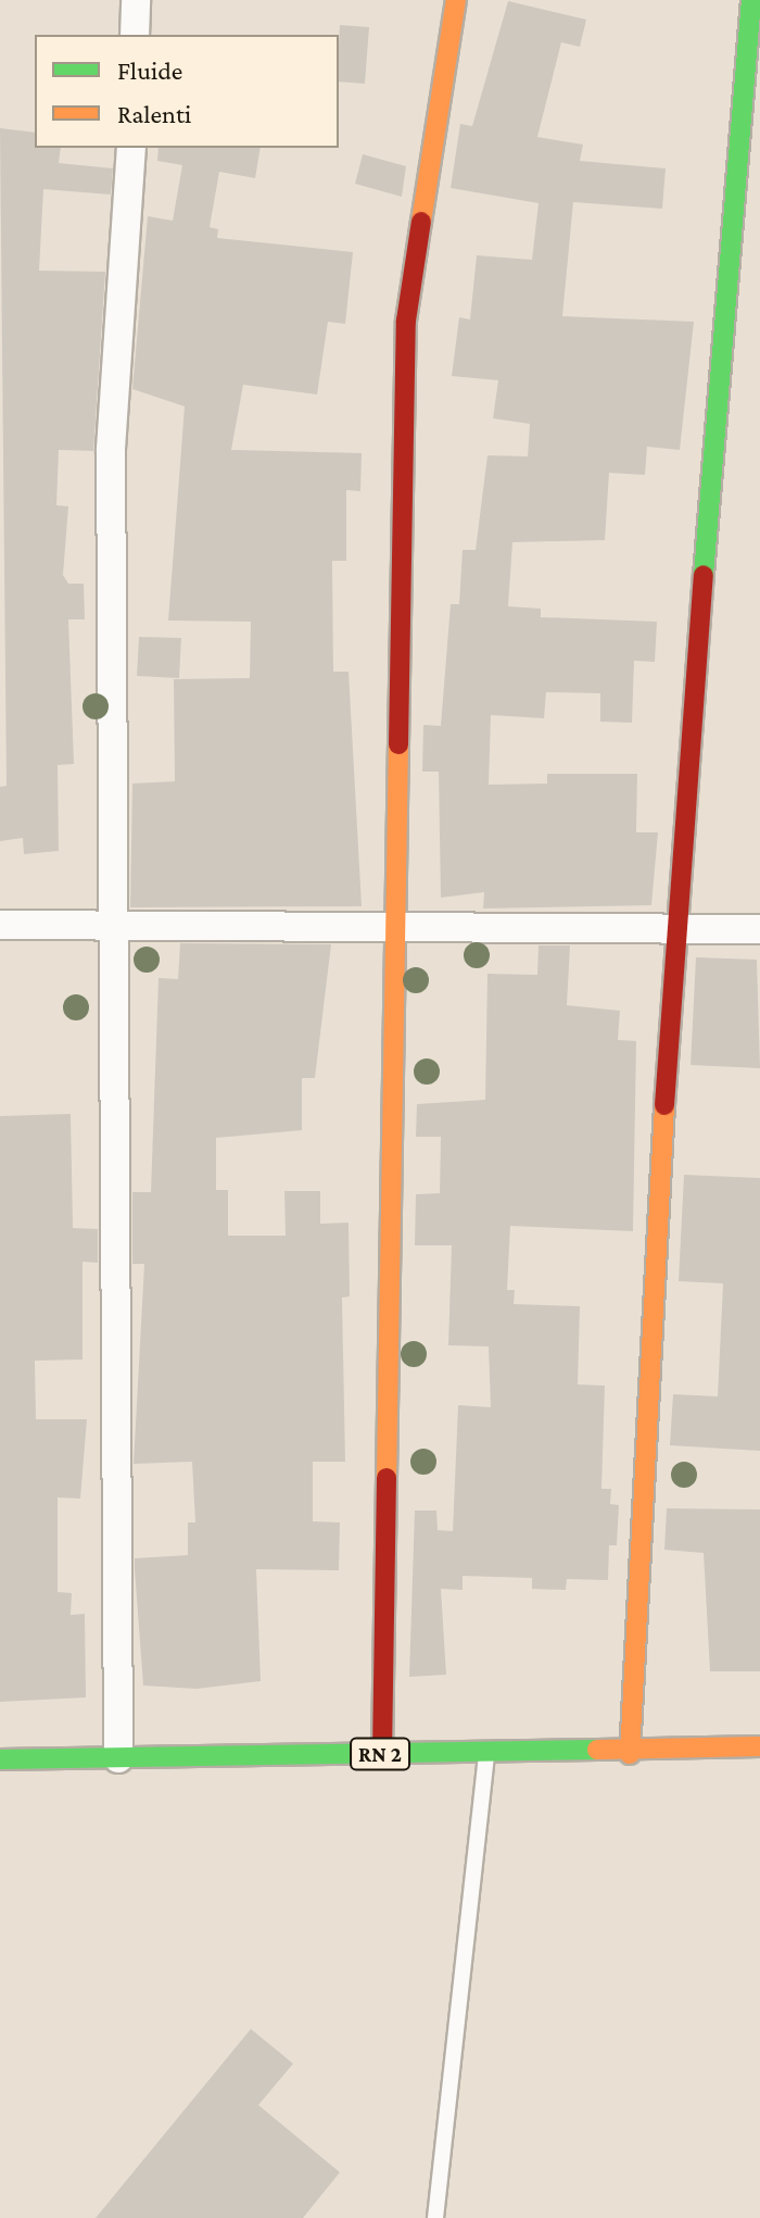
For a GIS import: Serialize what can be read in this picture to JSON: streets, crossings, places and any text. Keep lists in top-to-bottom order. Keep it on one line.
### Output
{"streets":{"main road":["RN 2"]},"legend":["Fluide","Ralenti"]}
